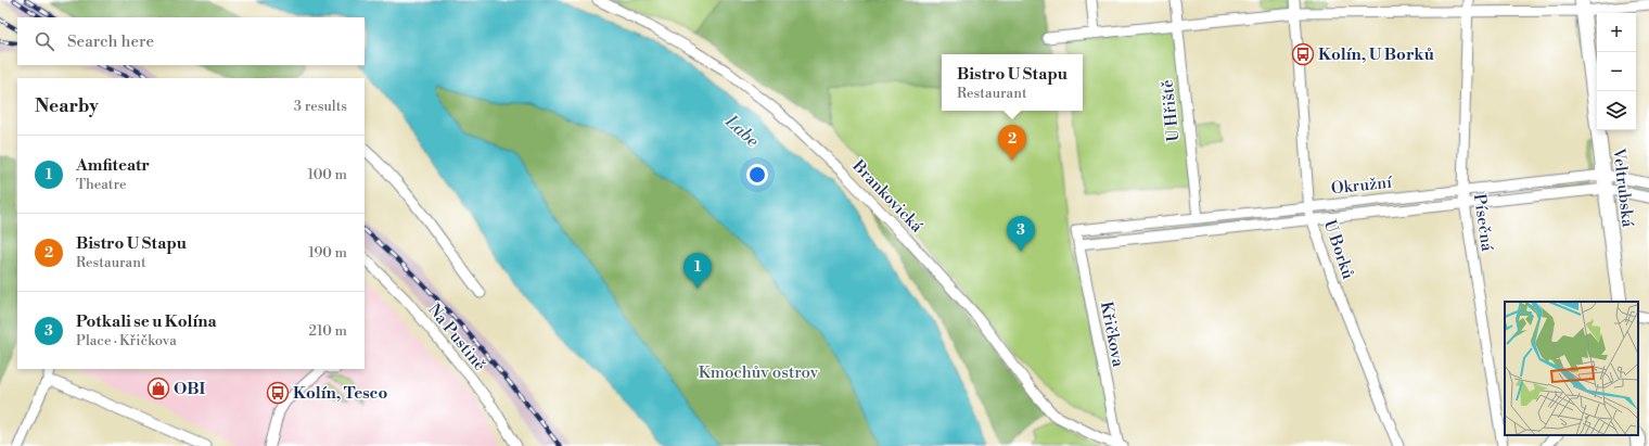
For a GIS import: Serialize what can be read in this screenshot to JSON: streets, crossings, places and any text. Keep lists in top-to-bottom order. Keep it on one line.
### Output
{"streets":{"street":["U Hřiště","Okružní","Veltrubská","Brankovická","Písečná","U Borků","Křičkova","Na Pustině"]},"crossings":[["U Hřiště","Okružní"],["Okružní","Veltrubská"],["Okružní","Písečná"],["Okružní","U Borků"],["Okružní","Křičkova"],["Brankovická","Křičkova"]],"water":["Labe"],"parks":["Kmochův ostrov"],"places":{"bus stop":["Kolín, U Borků","Kolín, Tesco"],"shop":["OBI"]},"page":{"map_buttons":["+","−"],"search":"Search here","popup":["Bistro U Stapu","Restaurant"],"heading":["Nearby","3 results"],"pins":["2","3","1"],"list":[{"mark":"1","name":"Amfiteatr","note":"Theatre","value":"100 m"},{"mark":"2","name":"Bistro U Stapu","note":"Restaurant","value":"190 m"},{"mark":"3","name":"Potkali se u Kolína","note":"Place · Křičkova","value":"210 m"}]}}
